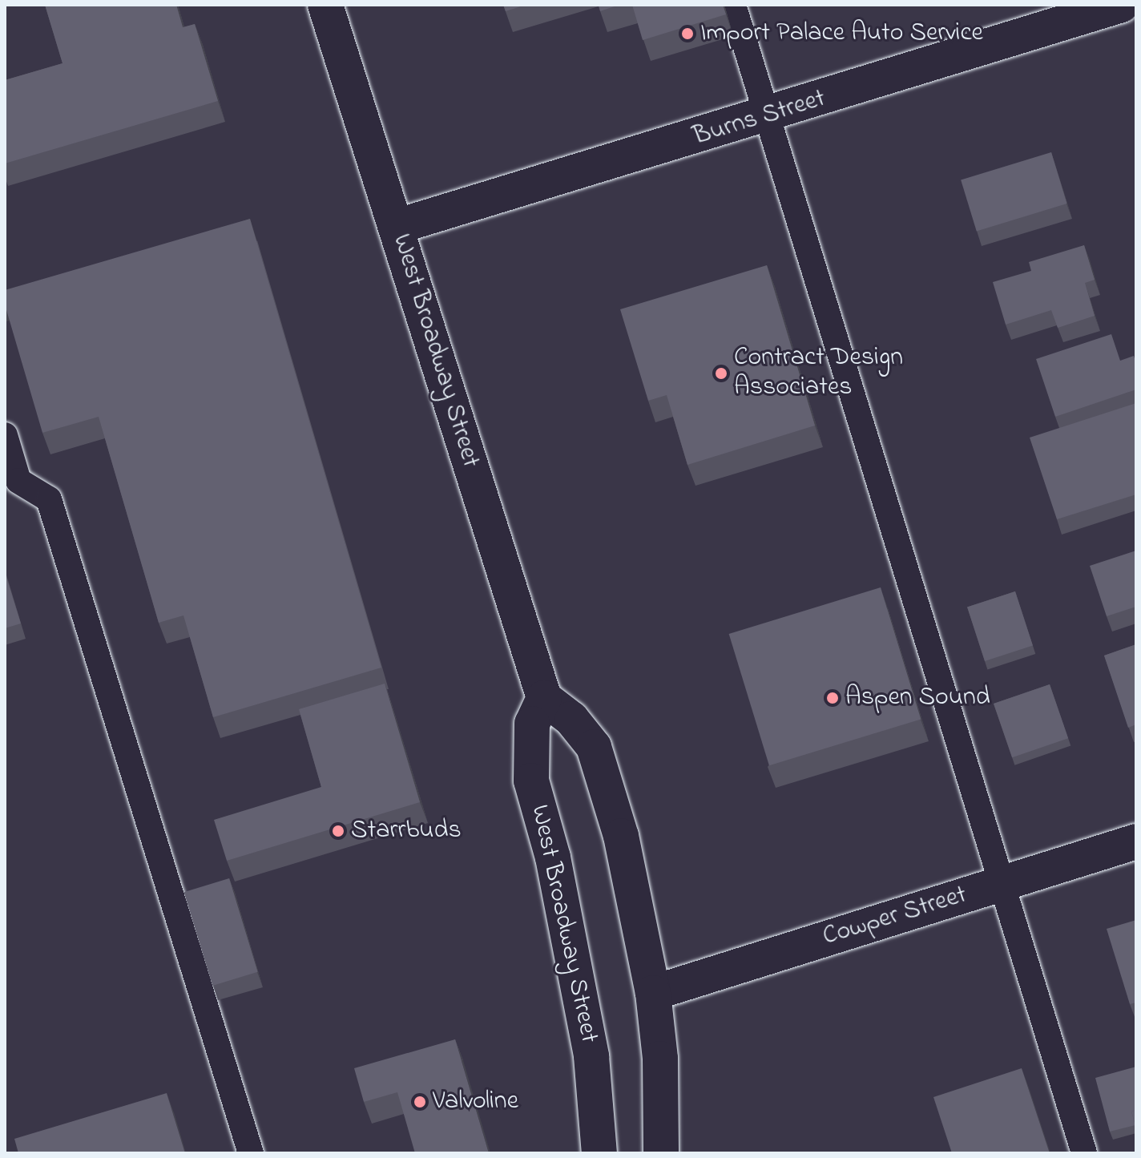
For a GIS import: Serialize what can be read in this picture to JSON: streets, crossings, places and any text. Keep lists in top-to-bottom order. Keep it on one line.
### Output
{"streets":{"main road":["Burns Street","West Broadway Street","Cowper Street"]},"crossings":[["Burns Street","West Broadway Street"]],"places":["Import Palace Auto Service","Contract Design Associates","Aspen Sound","Starrbuds","Valvoline"]}
